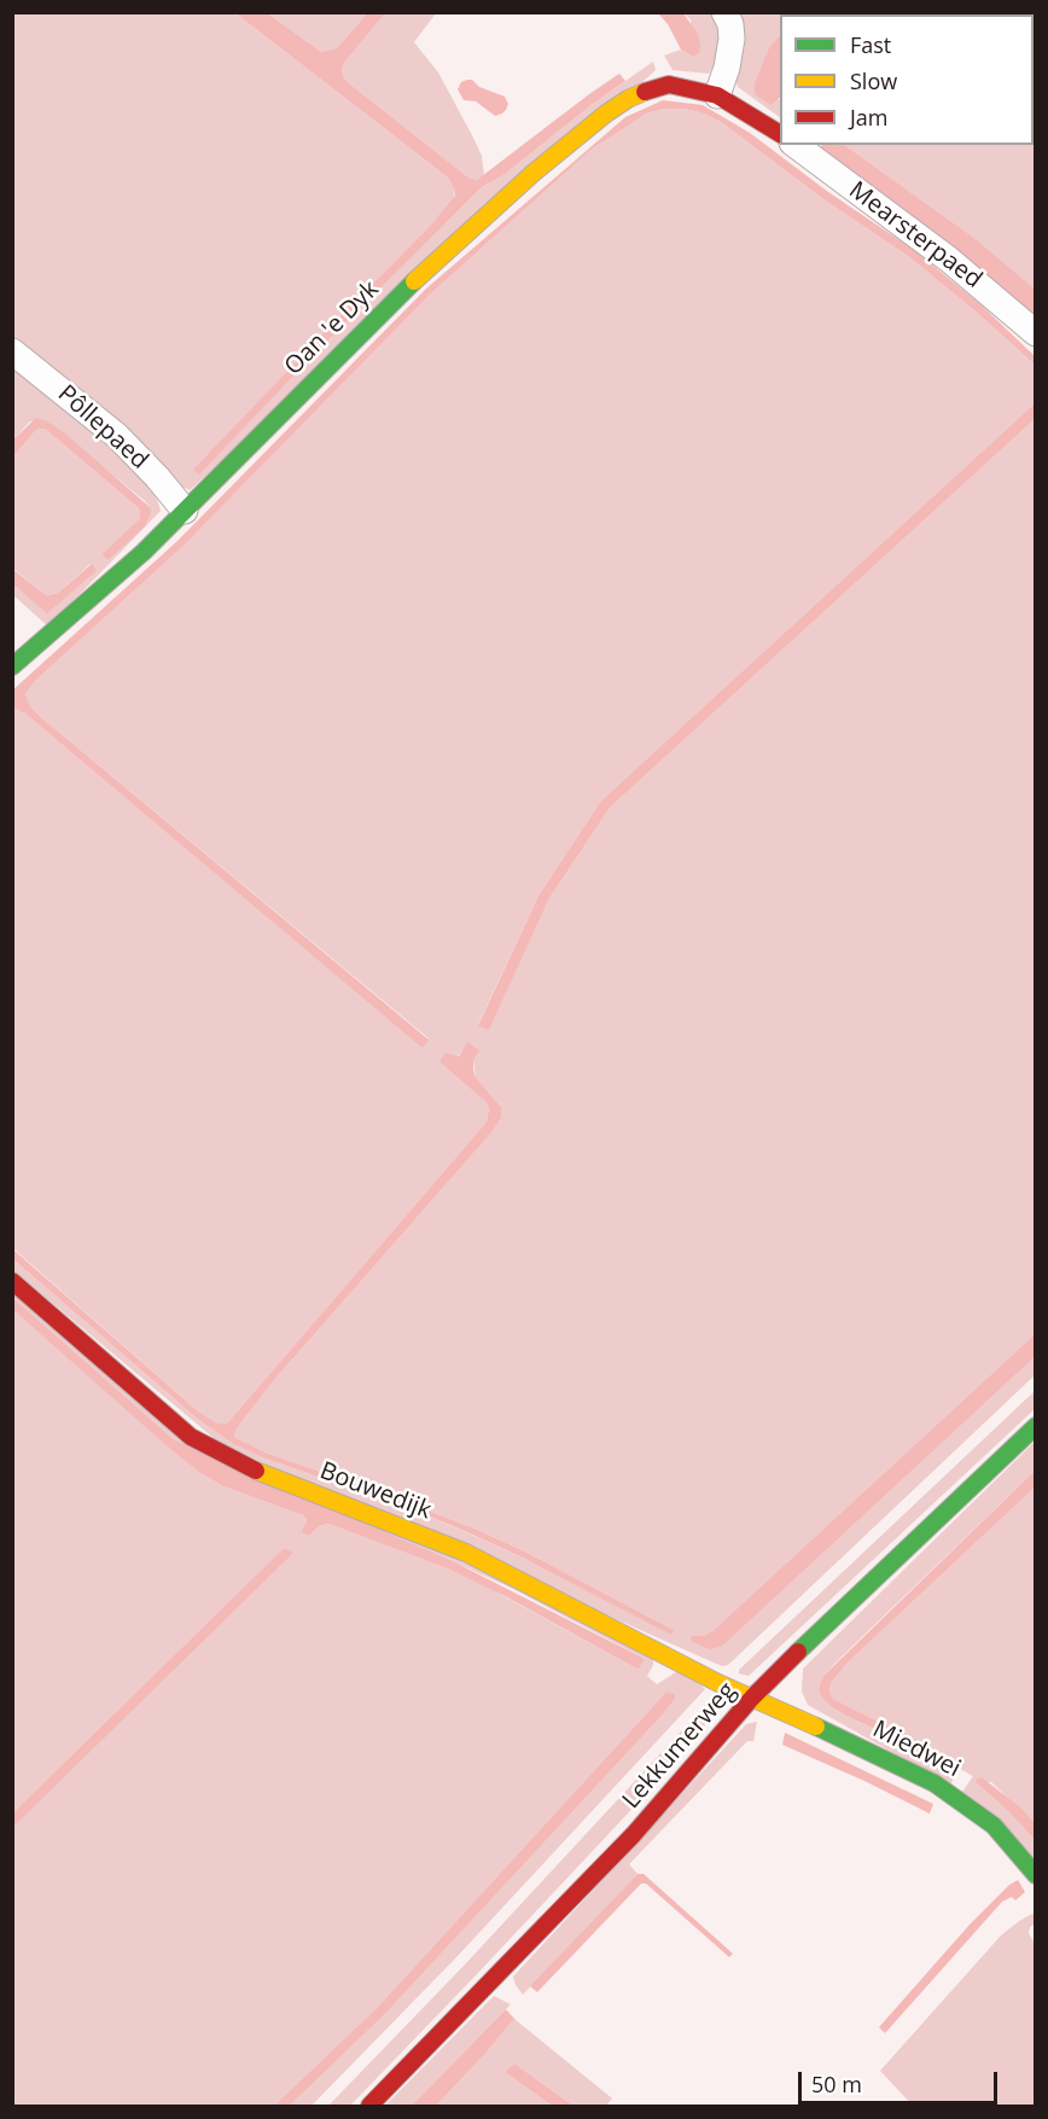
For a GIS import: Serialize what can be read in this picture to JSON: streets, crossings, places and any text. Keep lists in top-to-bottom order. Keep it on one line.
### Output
{"streets":{"street":["Mearsterpaed","Oan 'e Dyk","Pôllepaed","Bouwedijk","Lekkumerweg","Miedwei"]},"crossings":[["Oan 'e Dyk","Pôllepaed"],["Bouwedijk","Lekkumerweg"],["Bouwedijk","Miedwei"],["Lekkumerweg","Miedwei"]],"legend":["Fast","Slow","Jam"],"scale_bar":"50 m"}
